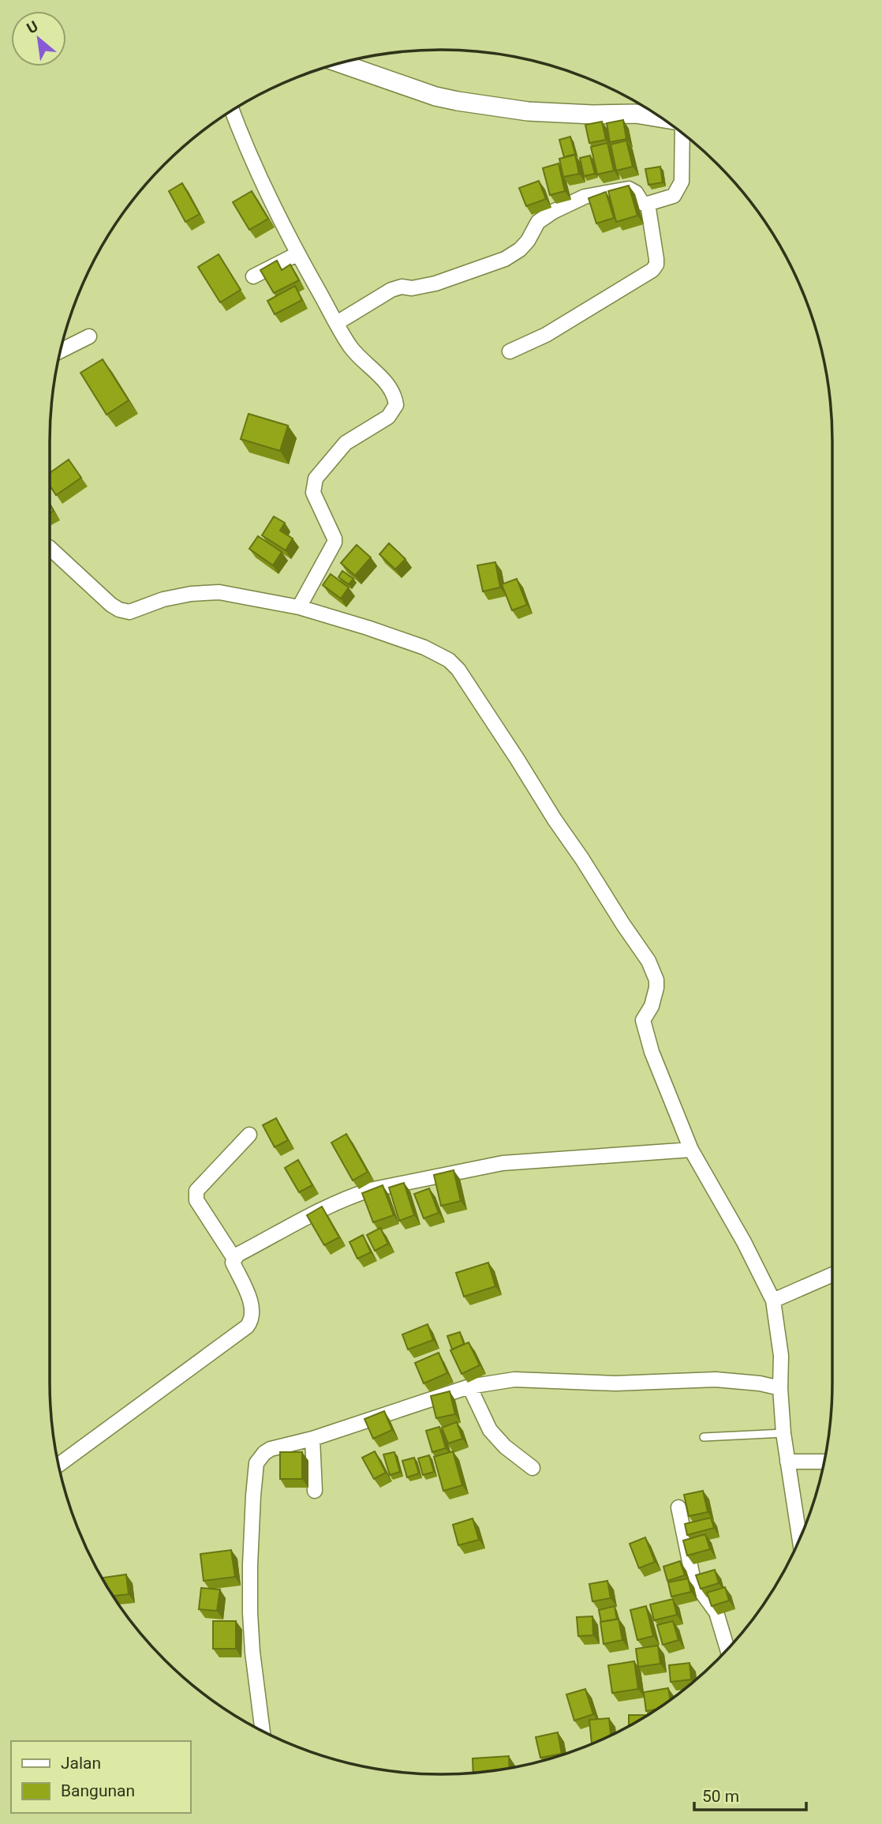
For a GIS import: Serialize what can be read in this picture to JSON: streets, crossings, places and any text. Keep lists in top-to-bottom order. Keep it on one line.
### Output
{"legend":["Jalan","Bangunan"],"scale_bar":"50 m","north":"top left"}
